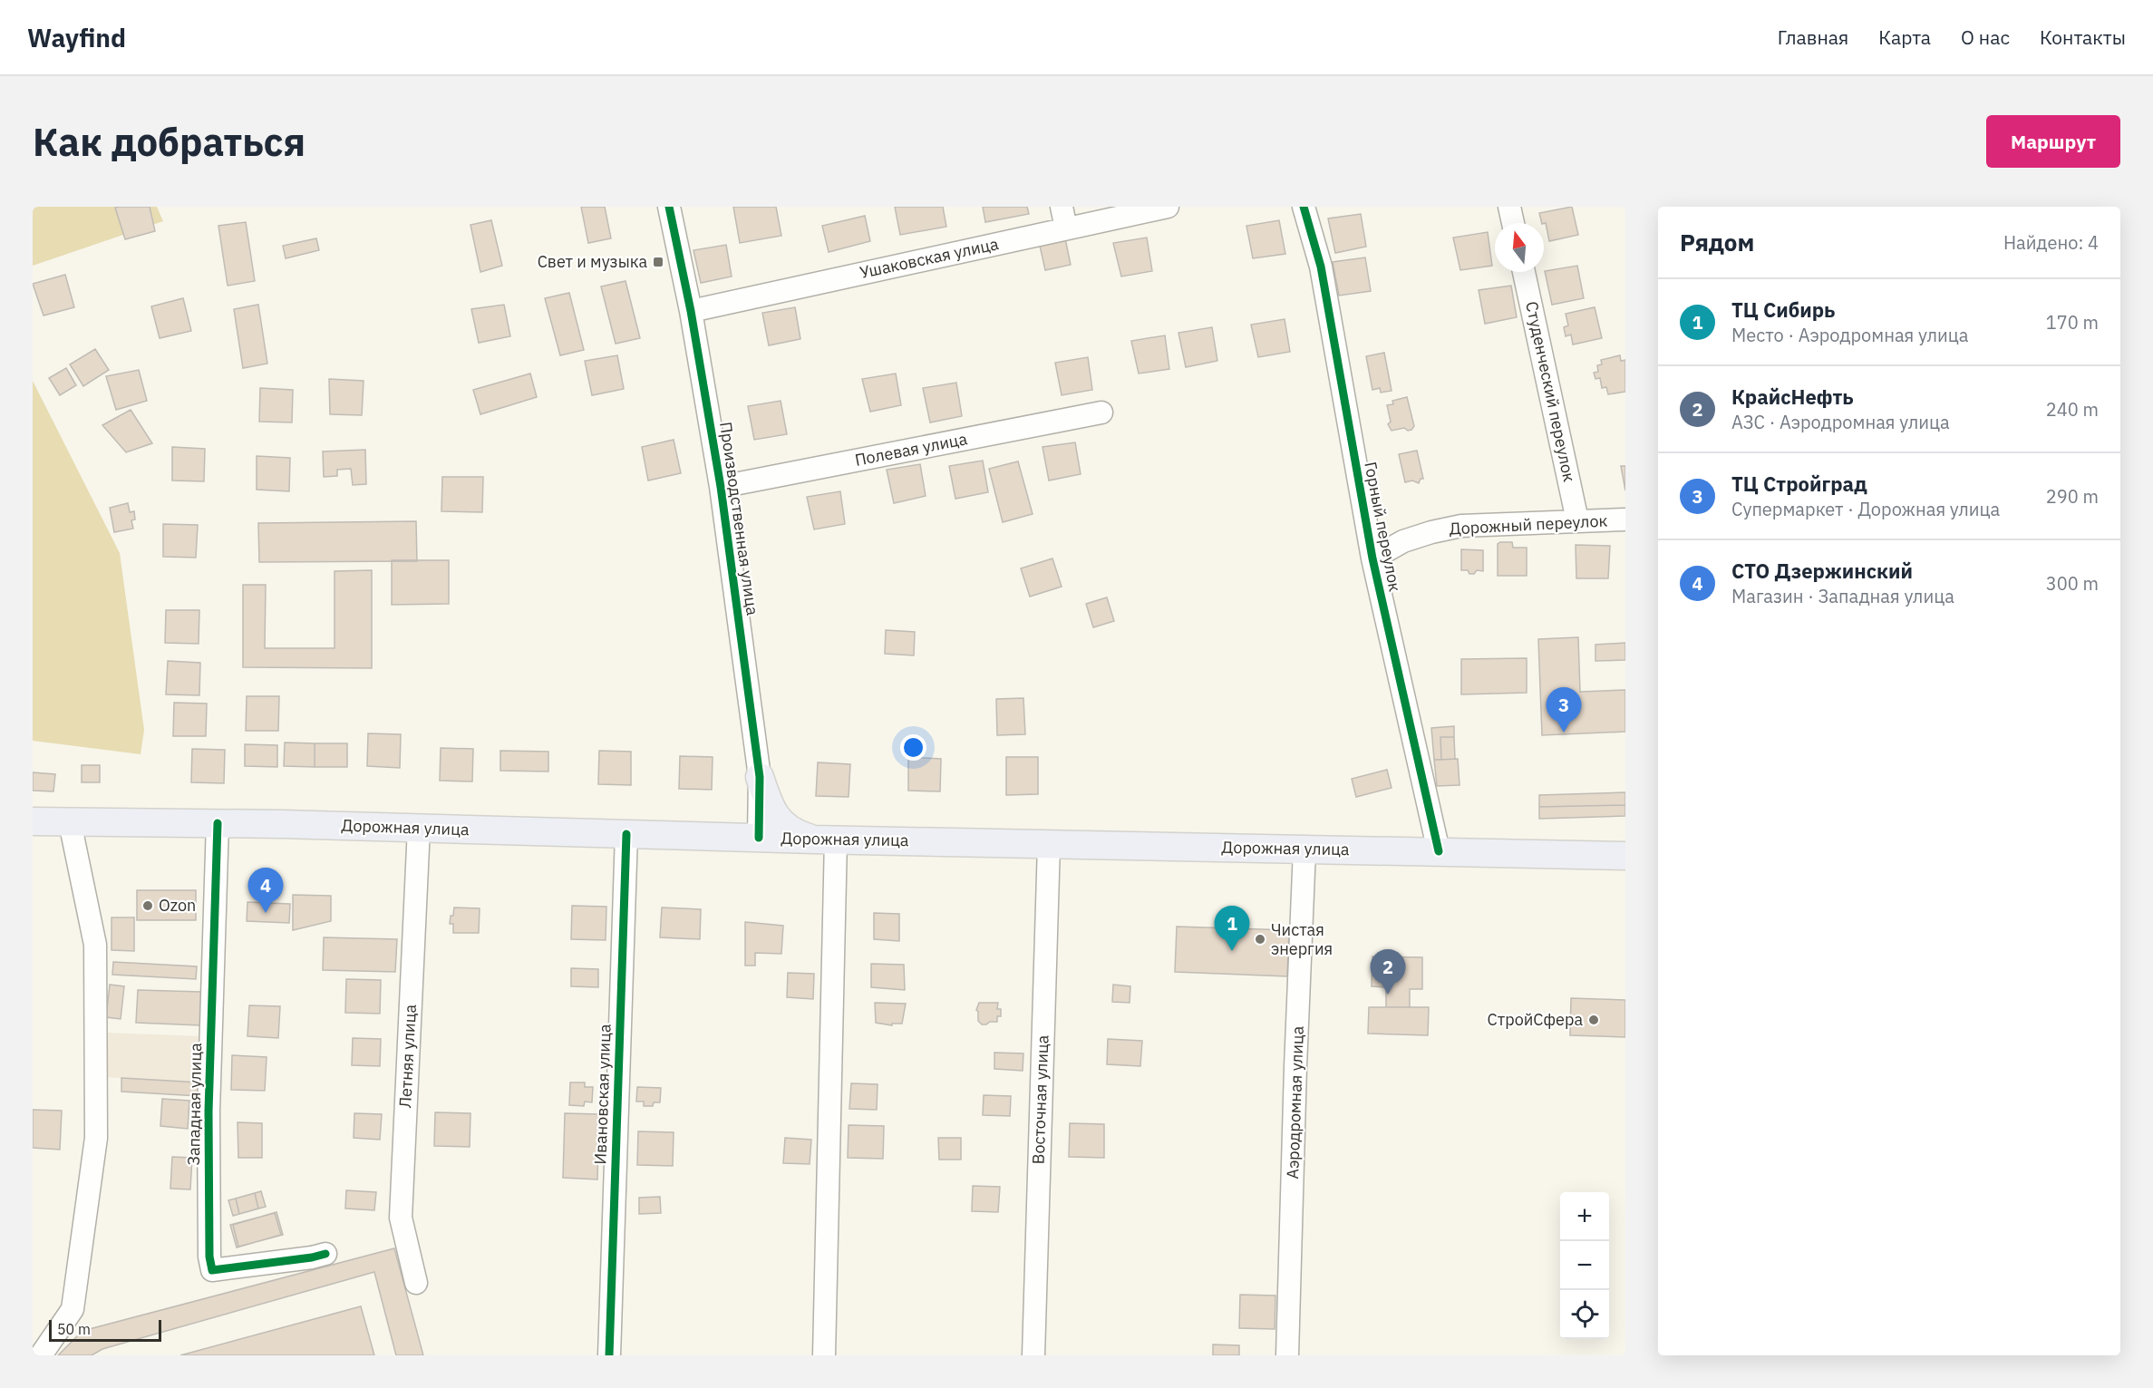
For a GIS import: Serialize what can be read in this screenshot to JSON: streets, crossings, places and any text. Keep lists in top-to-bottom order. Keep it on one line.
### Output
{"streets":{"main road":["Дорожная улица"],"street":["Ушаковская улица","Студенческий переулок","Полевая улица","Производственная улица","Дорожный переулок","Горный переулок","Летняя улица","Ивановская улица","Восточная улица","Аэродромная улица","Западная улица"]},"crossings":[["Ушаковская улица","Производственная улица"],["Студенческий переулок","Дорожный переулок"],["Полевая улица","Производственная улица"],["Производственная улица","Дорожная улица"],["Дорожный переулок","Горный переулок"],["Горный переулок","Дорожная улица"],["Дорожная улица","Летняя улица"],["Дорожная улица","Ивановская улица"],["Дорожная улица","Восточная улица"],["Дорожная улица","Аэродромная улица"],["Дорожная улица","Западная улица"]],"places":{"transit":["Свет и музыка"],"other":["Ozon","Чистая энергия","СтройСфера"]},"scale_bar":"50 m","north":"top","page":{"header":"Wayfind","nav":["Главная","Карта","О нас","Контакты"],"buttons":"Маршрут","title":"Как добраться","heading":["Рядом","Найдено: 4"],"list":[{"mark":"1","name":"ТЦ Сибирь","note":"Место · Аэродромная улица","value":"170 m"},{"mark":"2","name":"КрайсНефть","note":"АЗС · Аэродромная улица","value":"240 m"},{"mark":"3","name":"ТЦ Стройград","note":"Супермаркет · Дорожная улица","value":"290 m"},{"mark":"4","name":"СТО Дзержинский","note":"Магазин · Западная улица","value":"300 m"}],"pins":["3","4","1","2"],"map_buttons":["+","−"],"scale":"50 m"}}
